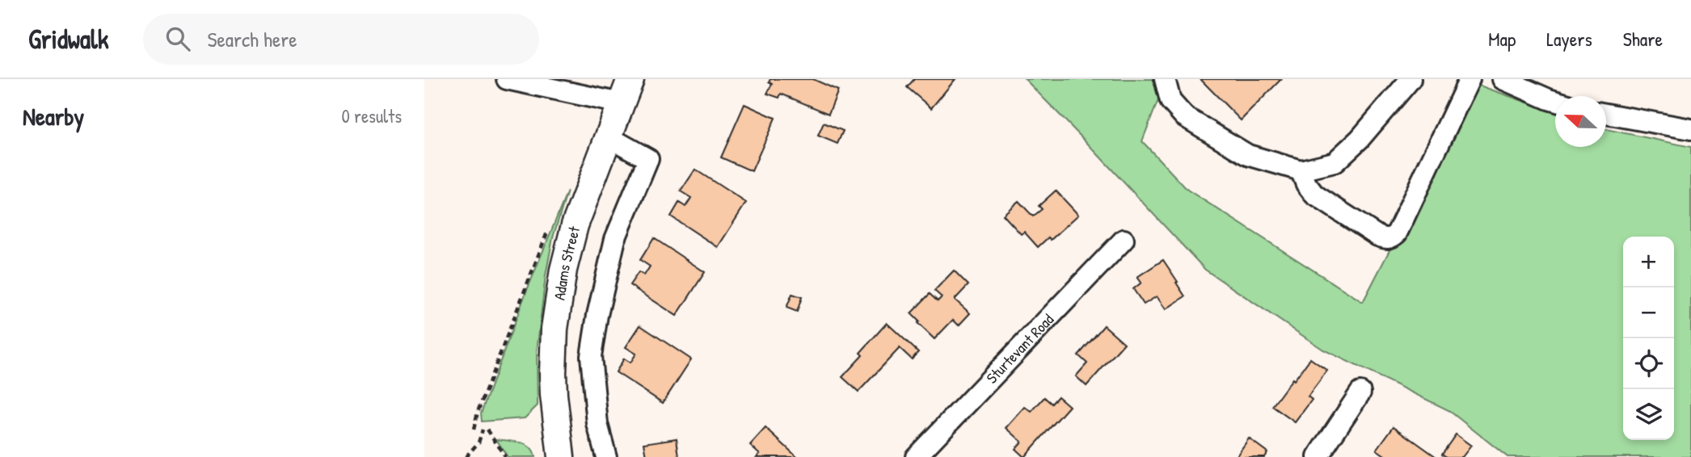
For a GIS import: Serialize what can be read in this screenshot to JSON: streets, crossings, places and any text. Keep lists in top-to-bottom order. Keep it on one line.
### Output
{"streets":{"main road":["Adams Street"],"street":["Sturtevant Road"]},"north":"left","page":{"header":"Gridwalk","search":"Search here","nav":["Map","Layers","Share"],"heading":["Nearby","0 results"],"map_buttons":["+","−"]}}
